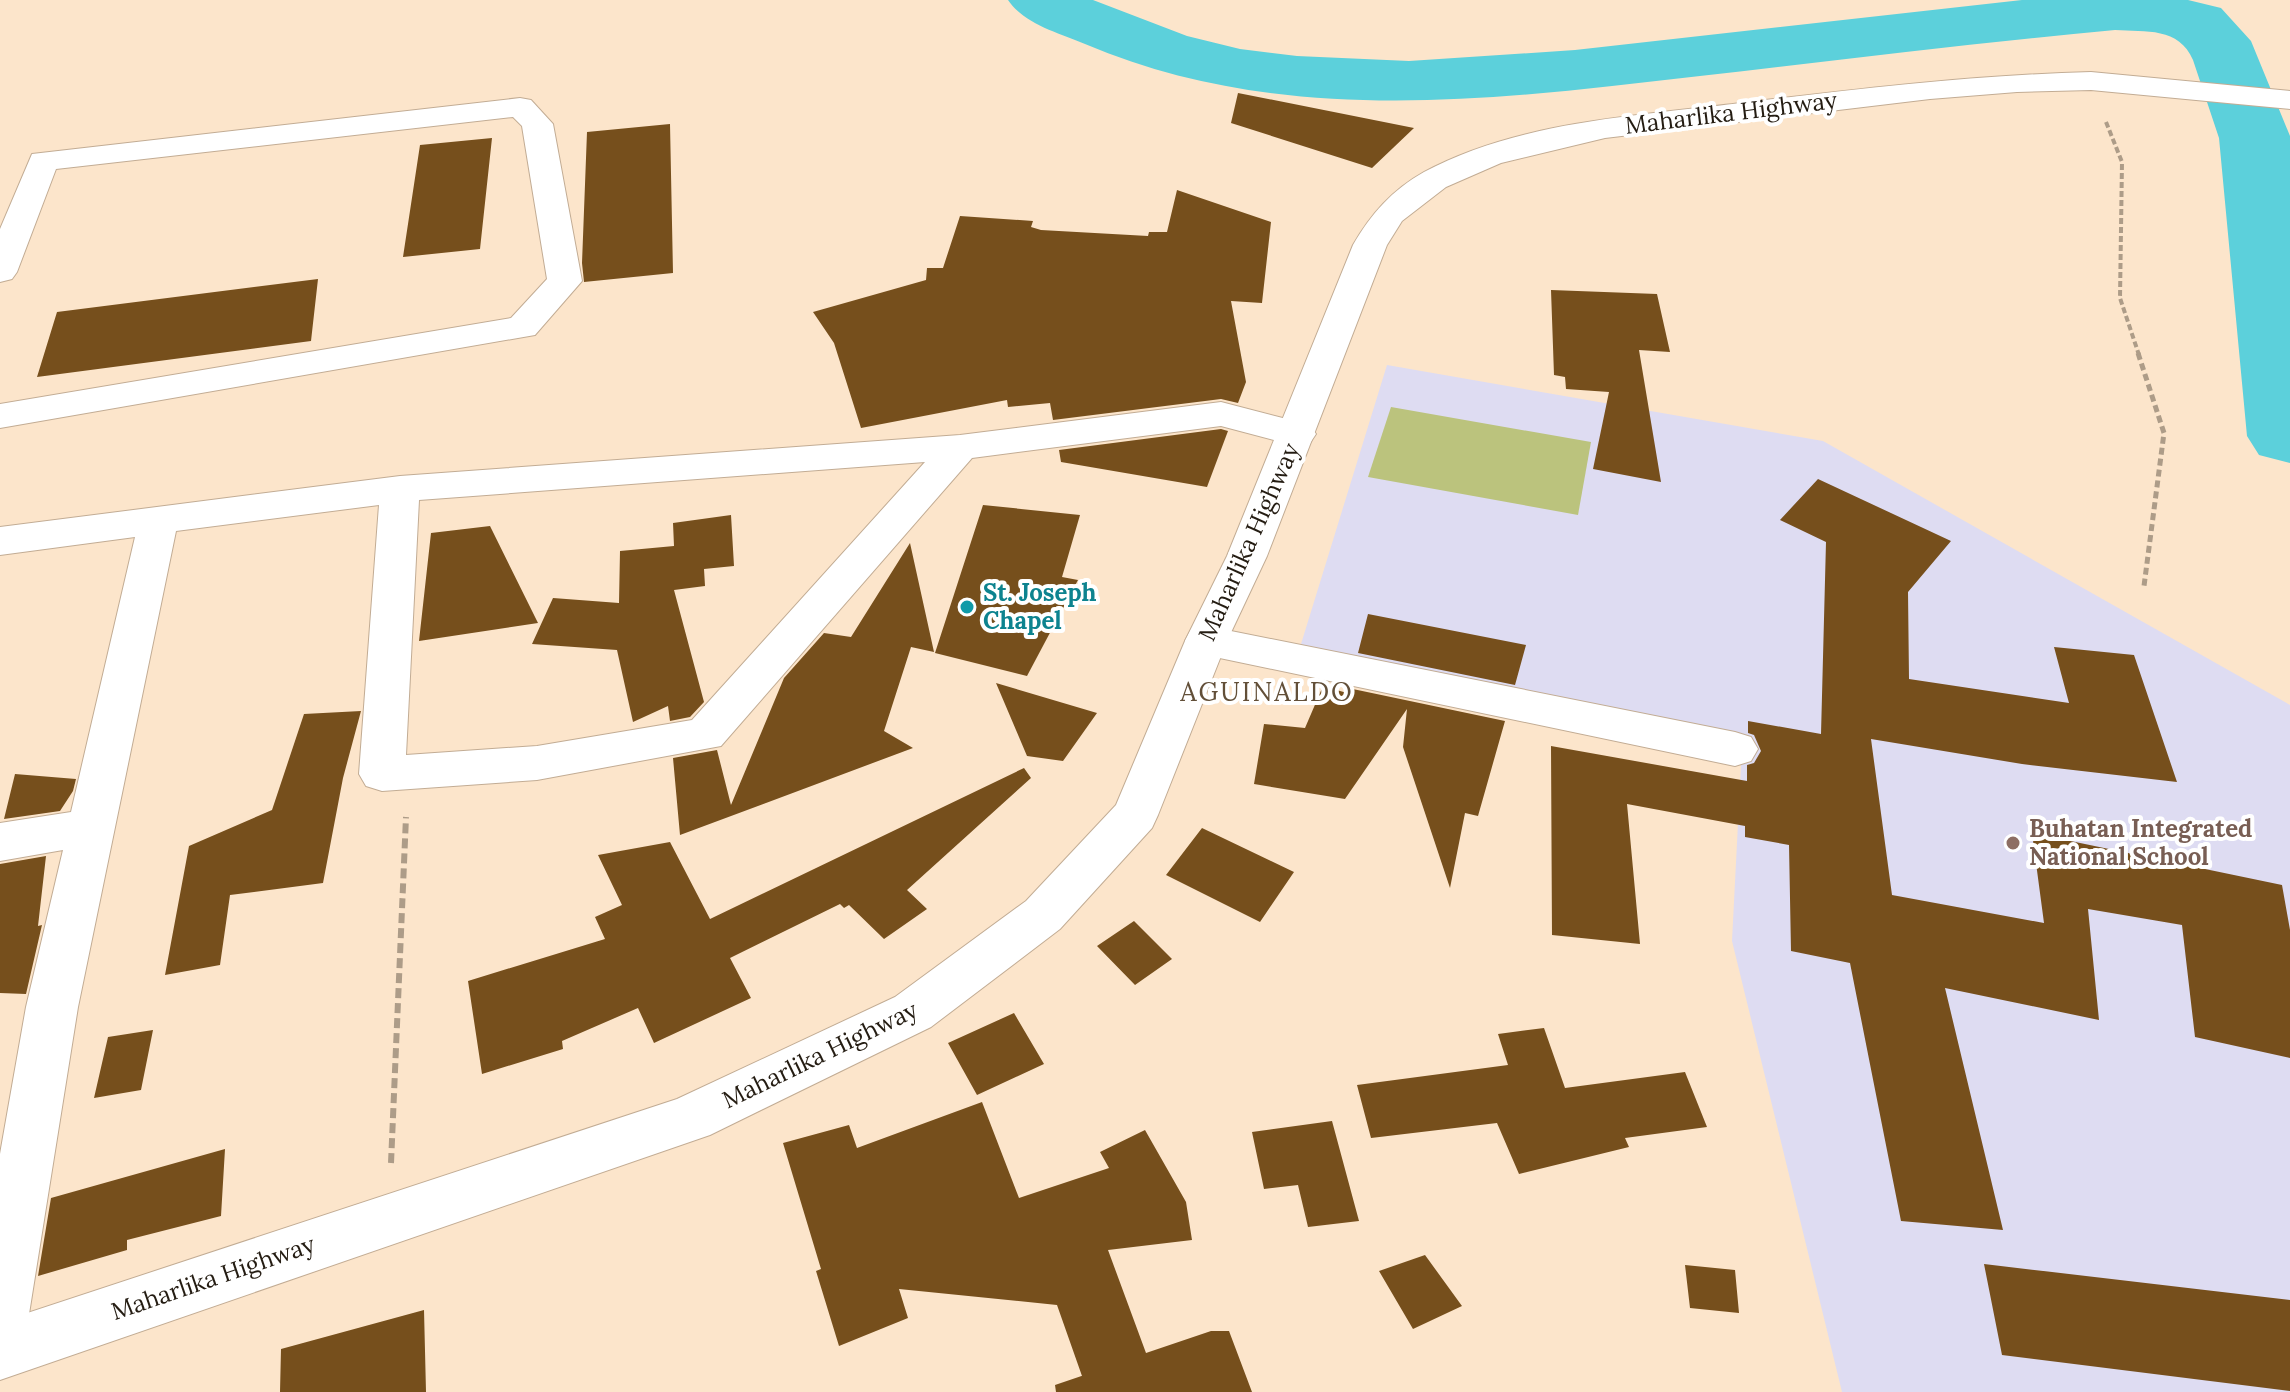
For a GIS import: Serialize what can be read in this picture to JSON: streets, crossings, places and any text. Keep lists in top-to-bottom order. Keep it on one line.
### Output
{"streets":{"main road":["Maharlika Highway"]},"districts":["AGUINALDO"],"places":["St. Joseph Chapel","Buhatan Integrated National School"]}
